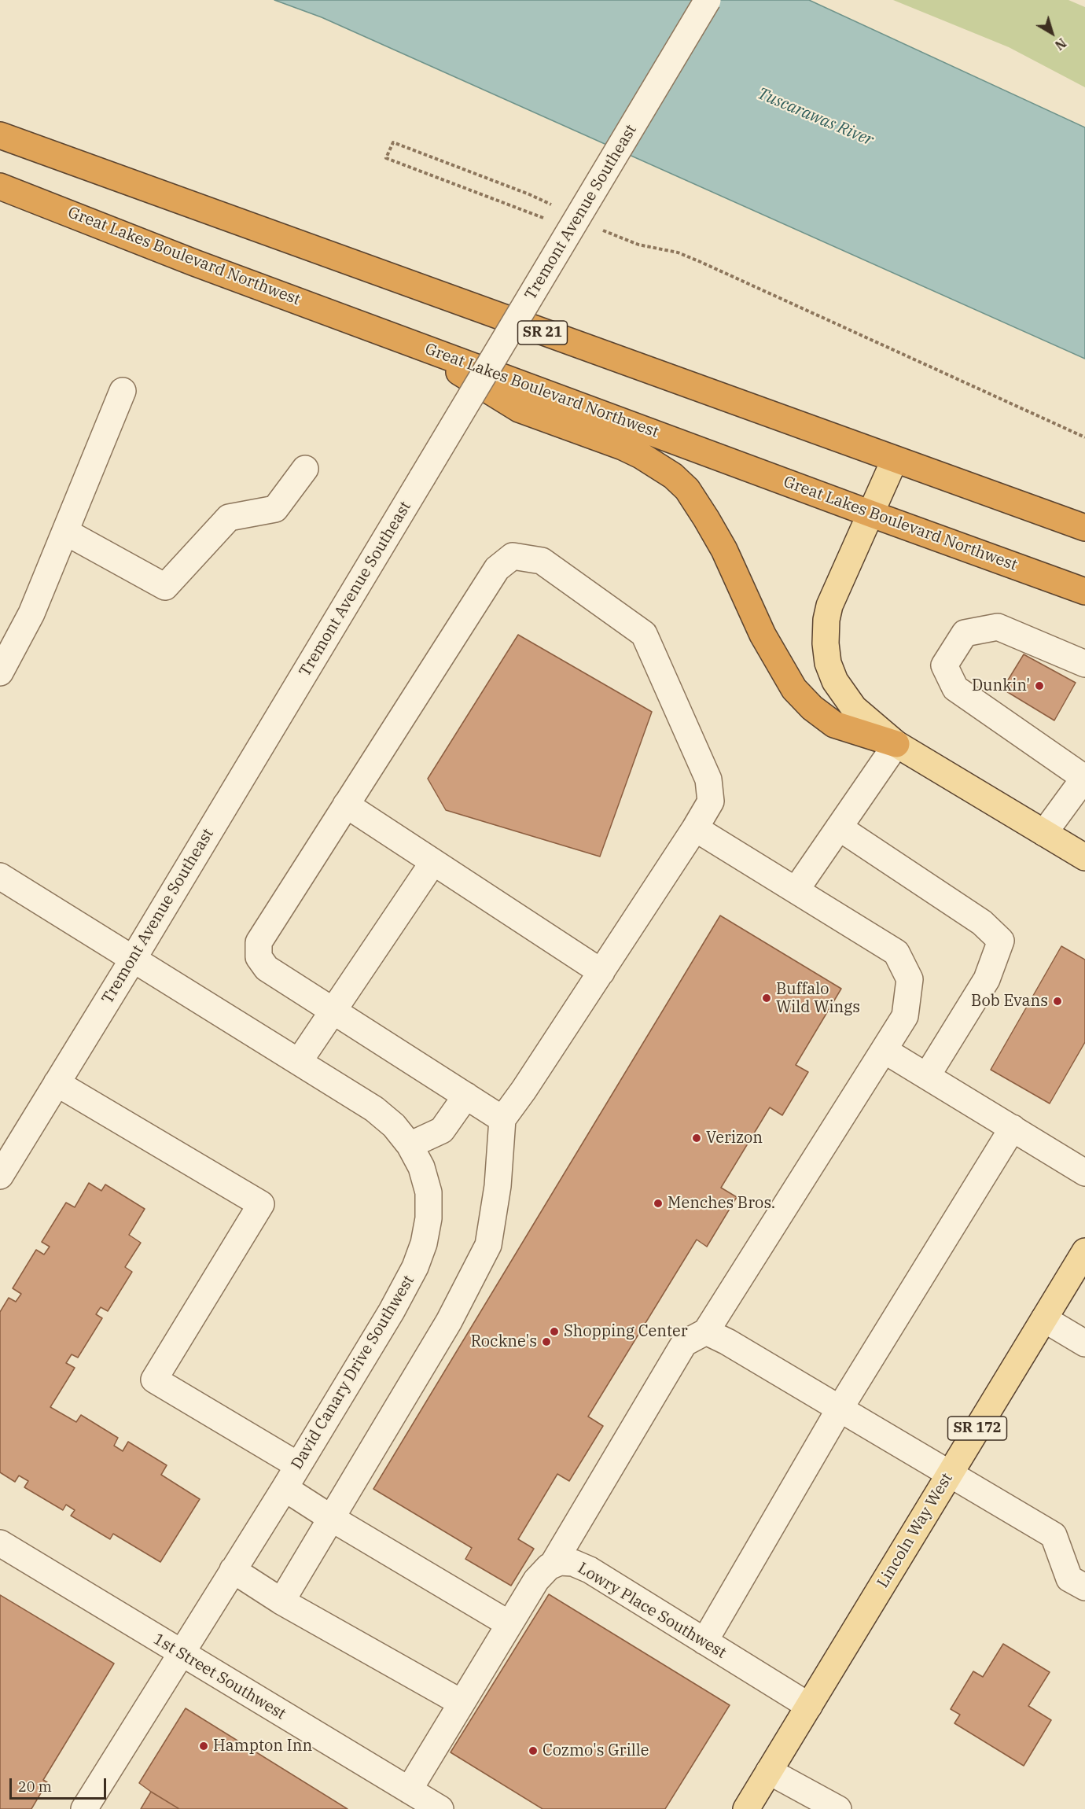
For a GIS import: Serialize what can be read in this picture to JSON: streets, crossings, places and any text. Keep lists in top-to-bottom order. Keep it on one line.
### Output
{"streets":{"highway":["Great Lakes Boulevard Northwest","SR 21"],"main road":["SR 172","Lincoln Way West"],"street":["Tremont Avenue Southeast","David Canary Drive Southwest","Lowry Place Southwest","1st Street Southwest"]},"crossings":[["Tremont Avenue Southeast","David Canary Drive Southwest"],["David Canary Drive Southwest","1st Street Southwest"],["Lincoln Way West","Lowry Place Southwest"]],"water":["Tuscarawas River"],"places":["Dunkin'","Buffalo Wild Wings","Bob Evans","Verizon","Menches Bros.","Shopping Center","Rockne's","Hampton Inn","Cozmo's Grille"],"scale_bar":"20 m","north":"bottom right"}
